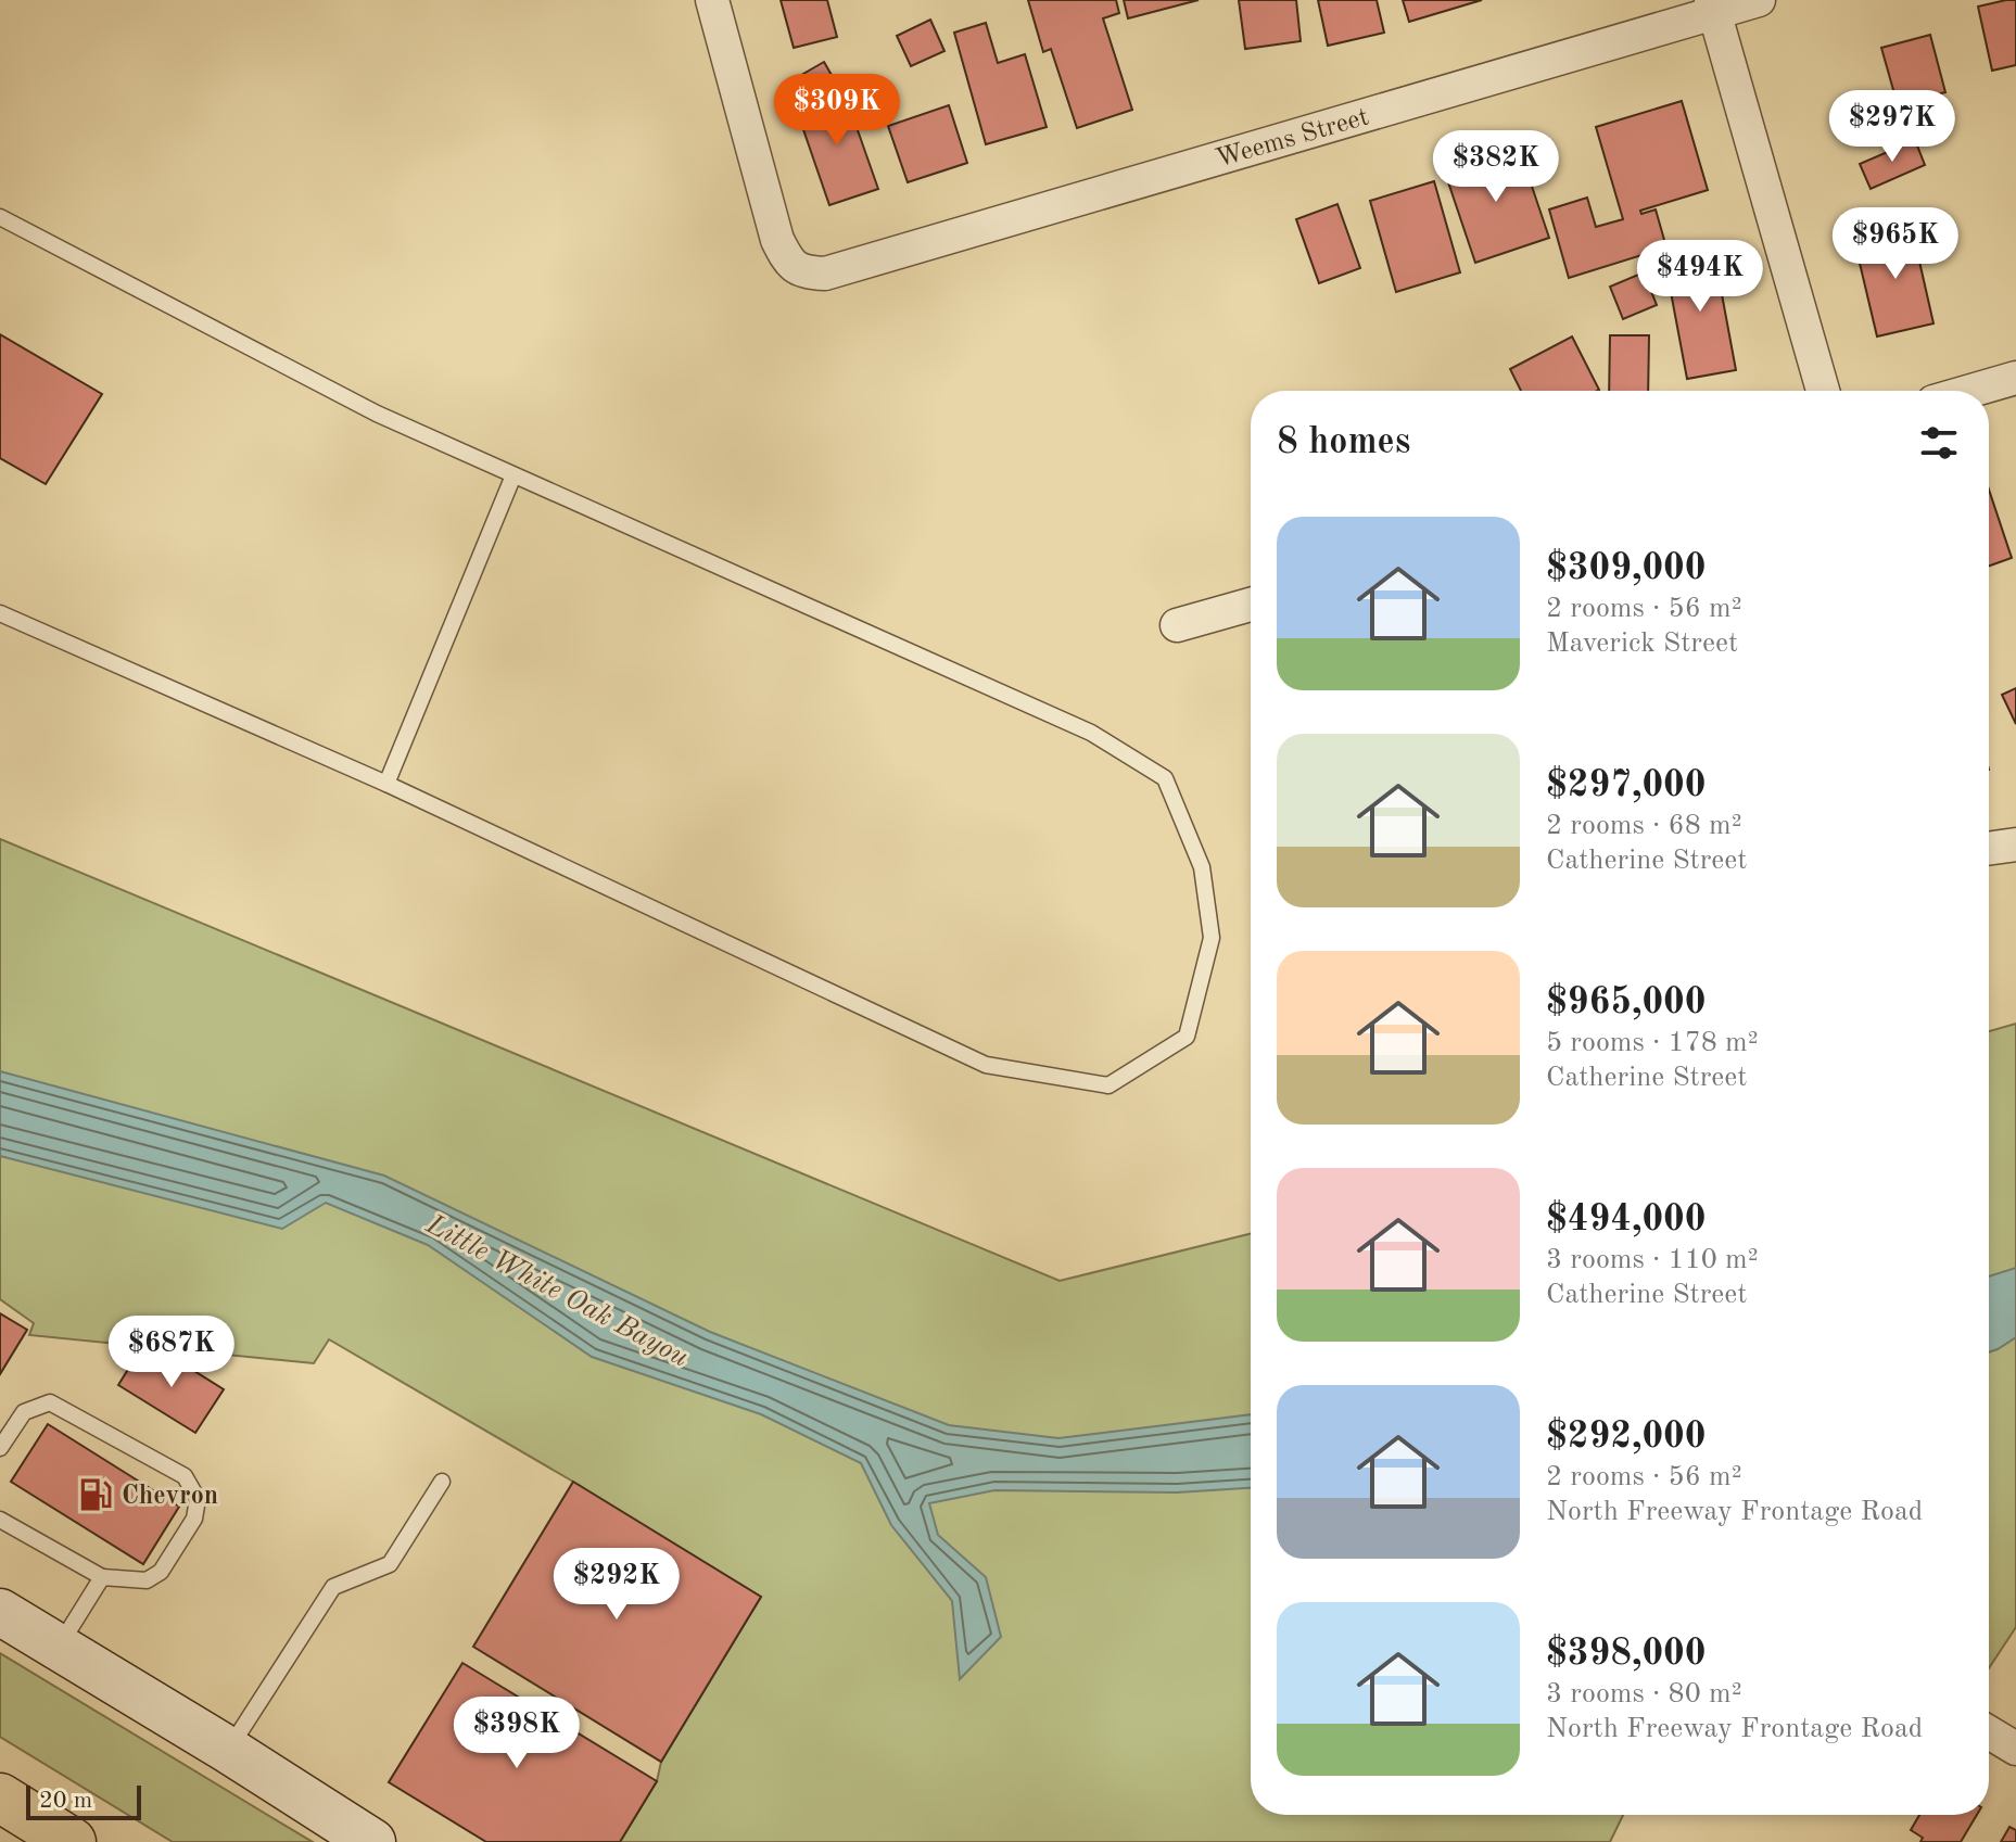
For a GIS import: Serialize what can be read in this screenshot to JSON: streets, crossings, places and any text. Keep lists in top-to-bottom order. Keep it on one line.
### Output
{"streets":{"street":["Weems Street"]},"water":["Little White Oak Bayou"],"places":{"fuel station":["Chevron"]},"scale_bar":"20 m","page":{"price":["$309K","$297K","$382K","$965K","$494K","$687K","$292K","$398K"],"heading":"8 homes","list":[{"name":"$309,000","note":"2 rooms · 56 m² · Maverick Street"},{"name":"$297,000","note":"2 rooms · 68 m² · Catherine Street"},{"name":"$965,000","note":"5 rooms · 178 m² · Catherine Street"},{"name":"$494,000","note":"3 rooms · 110 m² · Catherine Street"},{"name":"$292,000","note":"2 rooms · 56 m² · North Freeway Frontage Road"},{"name":"$398,000","note":"3 rooms · 80 m² · North Freeway Frontage Road"}],"scale":"20 m"}}
